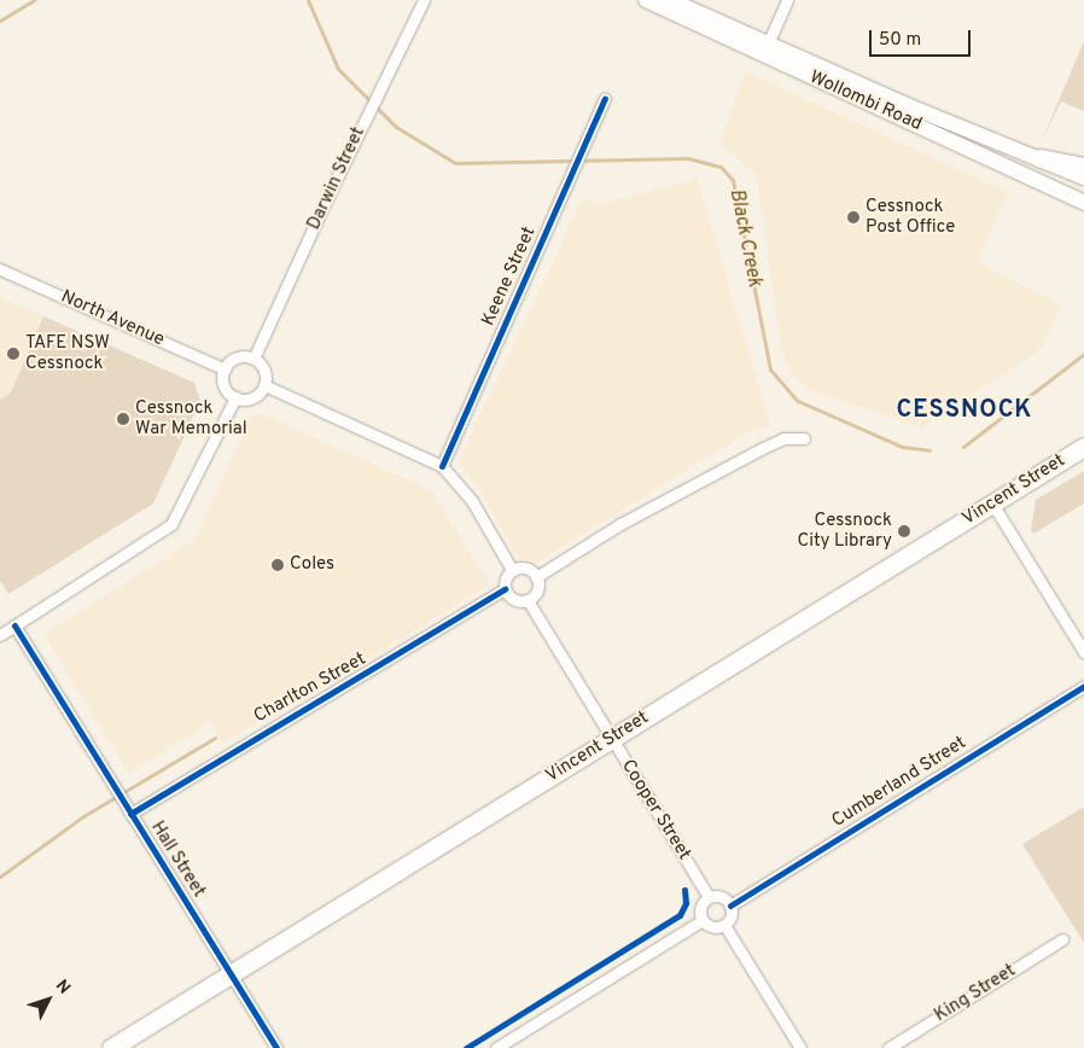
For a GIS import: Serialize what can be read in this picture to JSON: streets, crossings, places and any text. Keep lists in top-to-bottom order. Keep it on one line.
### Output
{"streets":{"main road":["Wollombi Road","Vincent Street"],"street":["Darwin Street","Keene Street","North Avenue","Charlton Street","Cumberland Street","Cooper Street","Hall Street","King Street"]},"crossings":[["Darwin Street","North Avenue"],["Vincent Street","Cooper Street"],["Vincent Street","Hall Street"],["Charlton Street","Cooper Street"],["Charlton Street","Hall Street"],["Cumberland Street","Cooper Street"]],"districts":["CESSNOCK"],"water":["Black Creek"],"places":["Cessnock Post Office","TAFE NSW Cessnock","Cessnock War Memorial","Cessnock City Library","Coles"],"scale_bar":"50 m","north":"top right"}
